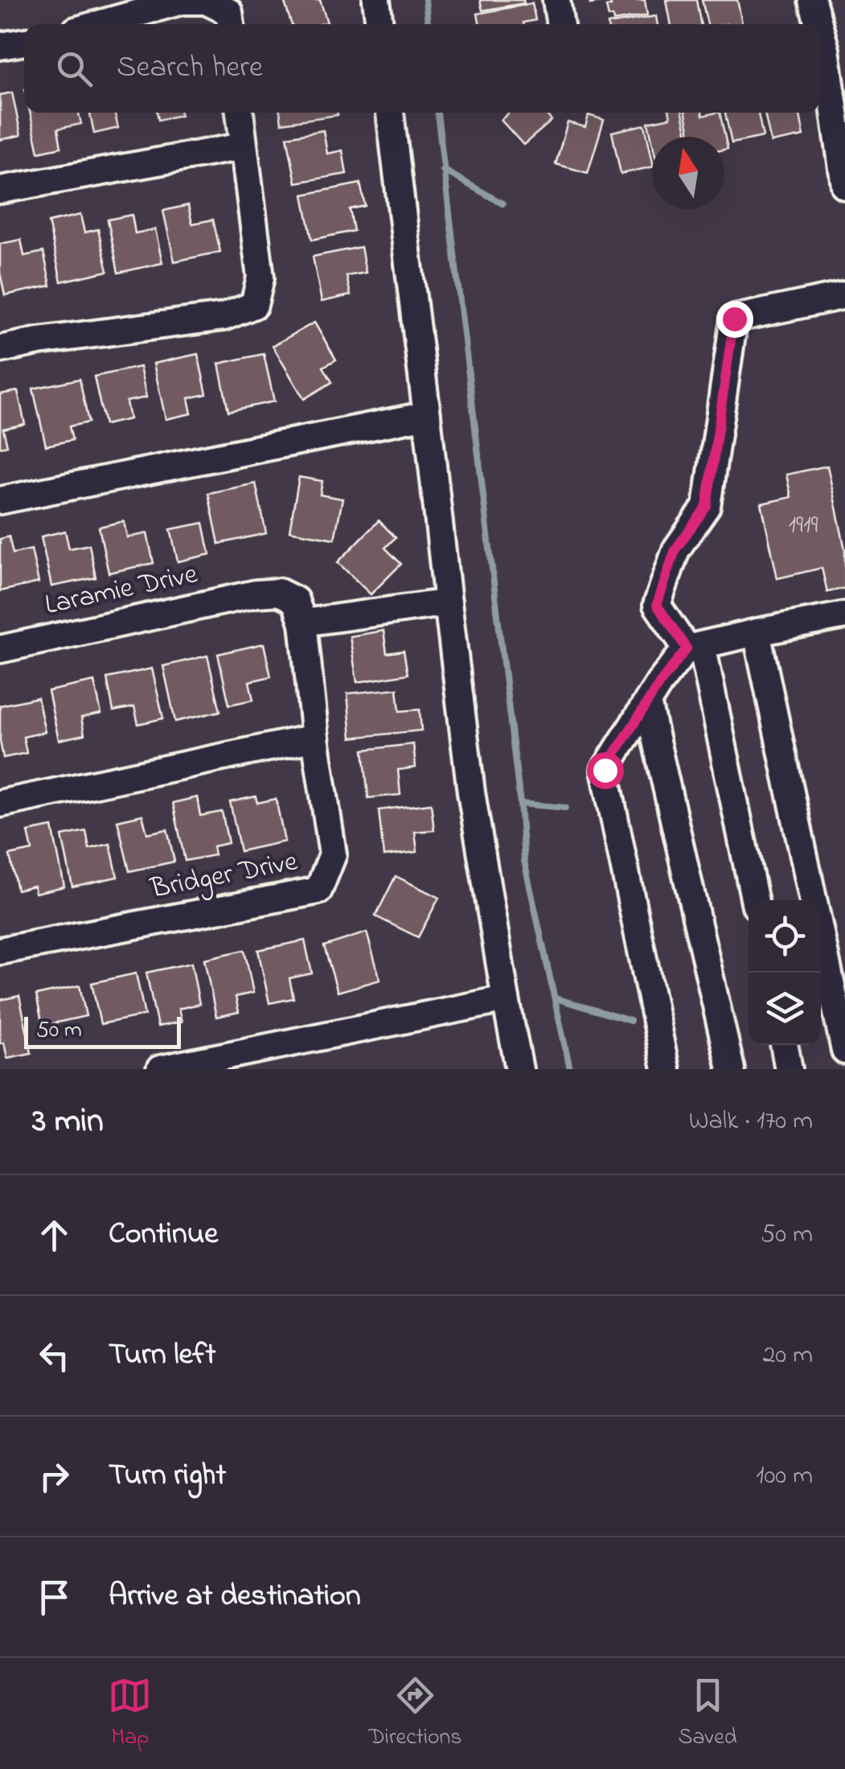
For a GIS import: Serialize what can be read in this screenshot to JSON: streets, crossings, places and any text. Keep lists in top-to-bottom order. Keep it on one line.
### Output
{"streets":{"street":["Laramie Drive","Bridger Drive"]},"crossings":[["Laramie Drive","Bridger Drive"]],"house_numbers":["1919"],"scale_bar":"50 m","north":"top","page":{"search":"Search here","scale":"50 m","heading":["3 min","Walk · 170 m"],"list":[["Continue","50 m"],["Turn left","20 m"],["Turn right","100 m"],"Arrive at destination"],"nav":["Map","Directions","Saved"]}}
